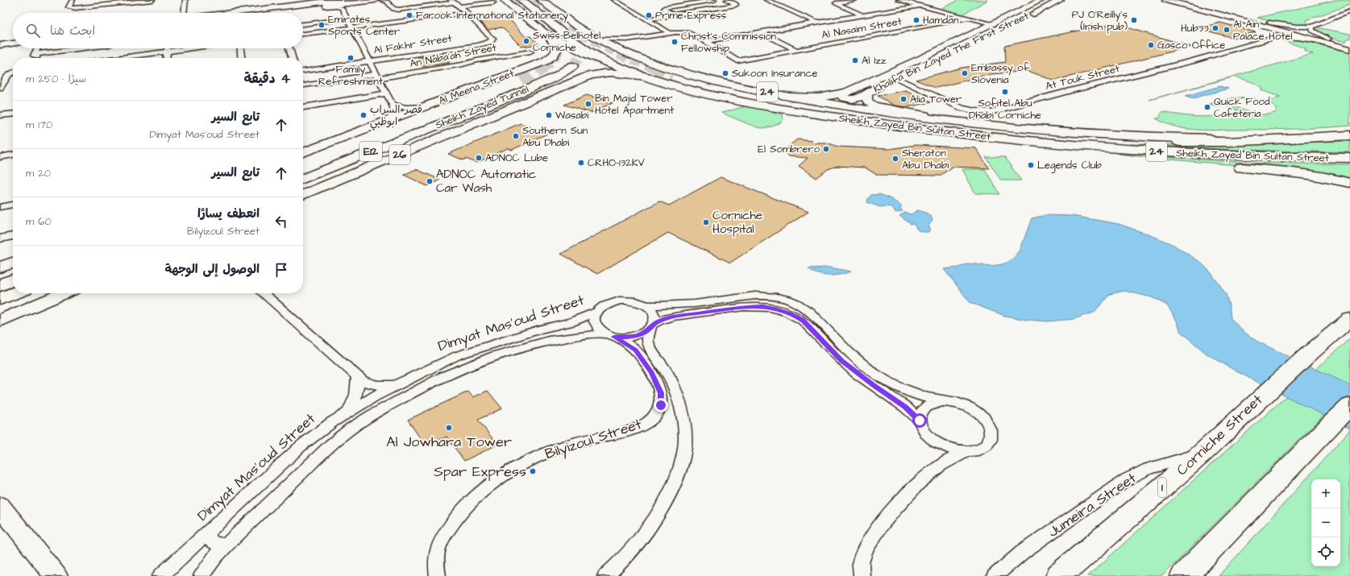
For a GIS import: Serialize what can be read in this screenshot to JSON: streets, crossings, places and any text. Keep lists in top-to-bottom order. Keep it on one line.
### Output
{"streets":{"highway":["24","Sheikh Zayed Tunnel","Sheikh Zayed Bin Sultan Street","E12","Corniche Street","1"],"main road":["Khalifa Bin Zayed The First Street","Al Meena Street","26"],"street":["Al Nasaim Street","Al Fakhr Street","An Naba'ah Street","At Touk Street","Dimyat Mas'oud Street","Bilyizoul Street","Jumeira Street"]},"crossings":[["Khalifa Bin Zayed The First Street","At Touk Street"],["Khalifa Bin Zayed The First Street","Sheikh Zayed Bin Sultan Street"],["Al Meena Street","Sheikh Zayed Bin Sultan Street"],["Sheikh Zayed Bin Sultan Street","26"],["Dimyat Mas'oud Street","Bilyizoul Street"],["Corniche Street","Jumeira Street"]],"places":["Farook International Stationery","Prime Express","Hamdan","PJ O'Reilly's (Irish pub)","Emirates Sports Center","Hub33","Al Ain Palace Hotel","Swiss-Belhotel Corniche","Christ's Commission Fellowship","Gasco Office","Family Refreshment","Al Izz","Sukoon Insurance","Embassy of Slovenia","Sofitel Abu Dhabi Corniche","Alia Tower","Bin Majid Tower Hotel Apartment","Quick Food Cafeteria","قصر السراب ابوظبي","Wasabi","Southern Sun Abu Dhabi","El Sombrero","ADNOC Lube","Sheraton Abu Dhabi","CRHO-132KV","Legends Club","ADNOC Automatic Car Wash","Corniche Hospital","Al Jowhara Tower","Spar Express"],"page":{"search":"ابحث هنا","heading":["4 دقيقة","سيرًا · 250 m"],"list":[["تابع السير","Dimyat Mas'oud Street","170 m"],["تابع السير","20 m"],["انعطف يسارًا","Bilyizoul Street","60 m"],"الوصول إلى الوجهة"],"map_buttons":["+","−"]}}
